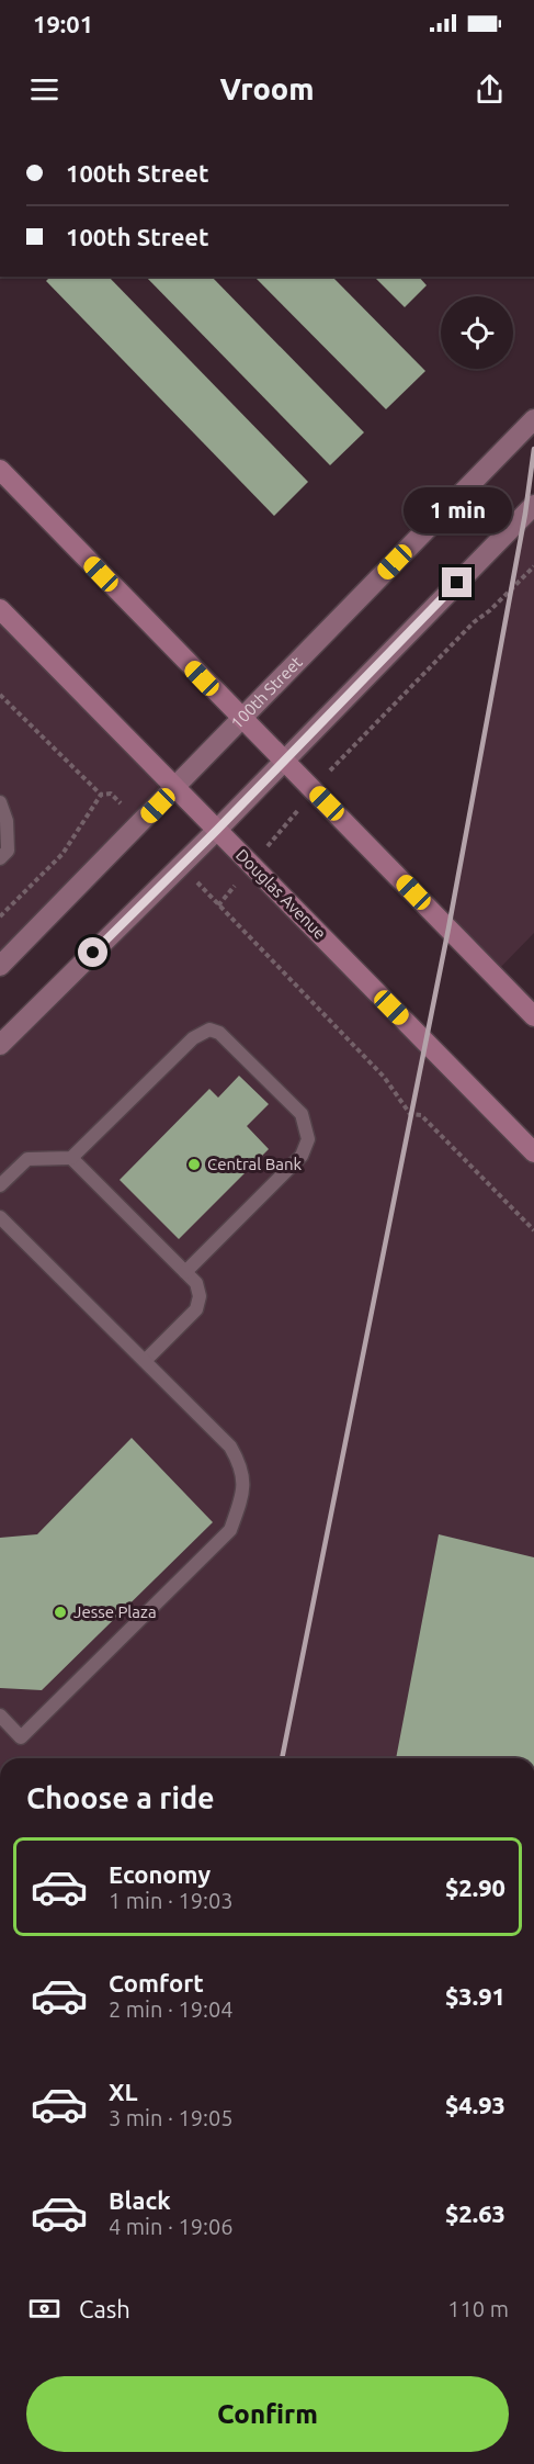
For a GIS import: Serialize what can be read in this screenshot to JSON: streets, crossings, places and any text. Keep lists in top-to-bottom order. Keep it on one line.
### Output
{"streets":{"main road":["100th Street","Douglas Avenue"]},"crossings":[["100th Street","Douglas Avenue"]],"places":["Central Bank","Jesse Plaza"],"page":{"status":"19:01","header":"Vroom","banner":["100th Street","100th Street"],"bubble":"1 min","heading":"Choose a ride","list":[{"name":"Economy","note":"1 min · 19:03","value":"$2.90"},{"name":"Comfort","note":"2 min · 19:04","value":"$3.91"},{"name":"XL","note":"3 min · 19:05","value":"$4.93"},{"name":"Black","note":"4 min · 19:06","value":"$2.63"}],"pay":["Cash","110 m"],"buttons":"Confirm"}}
